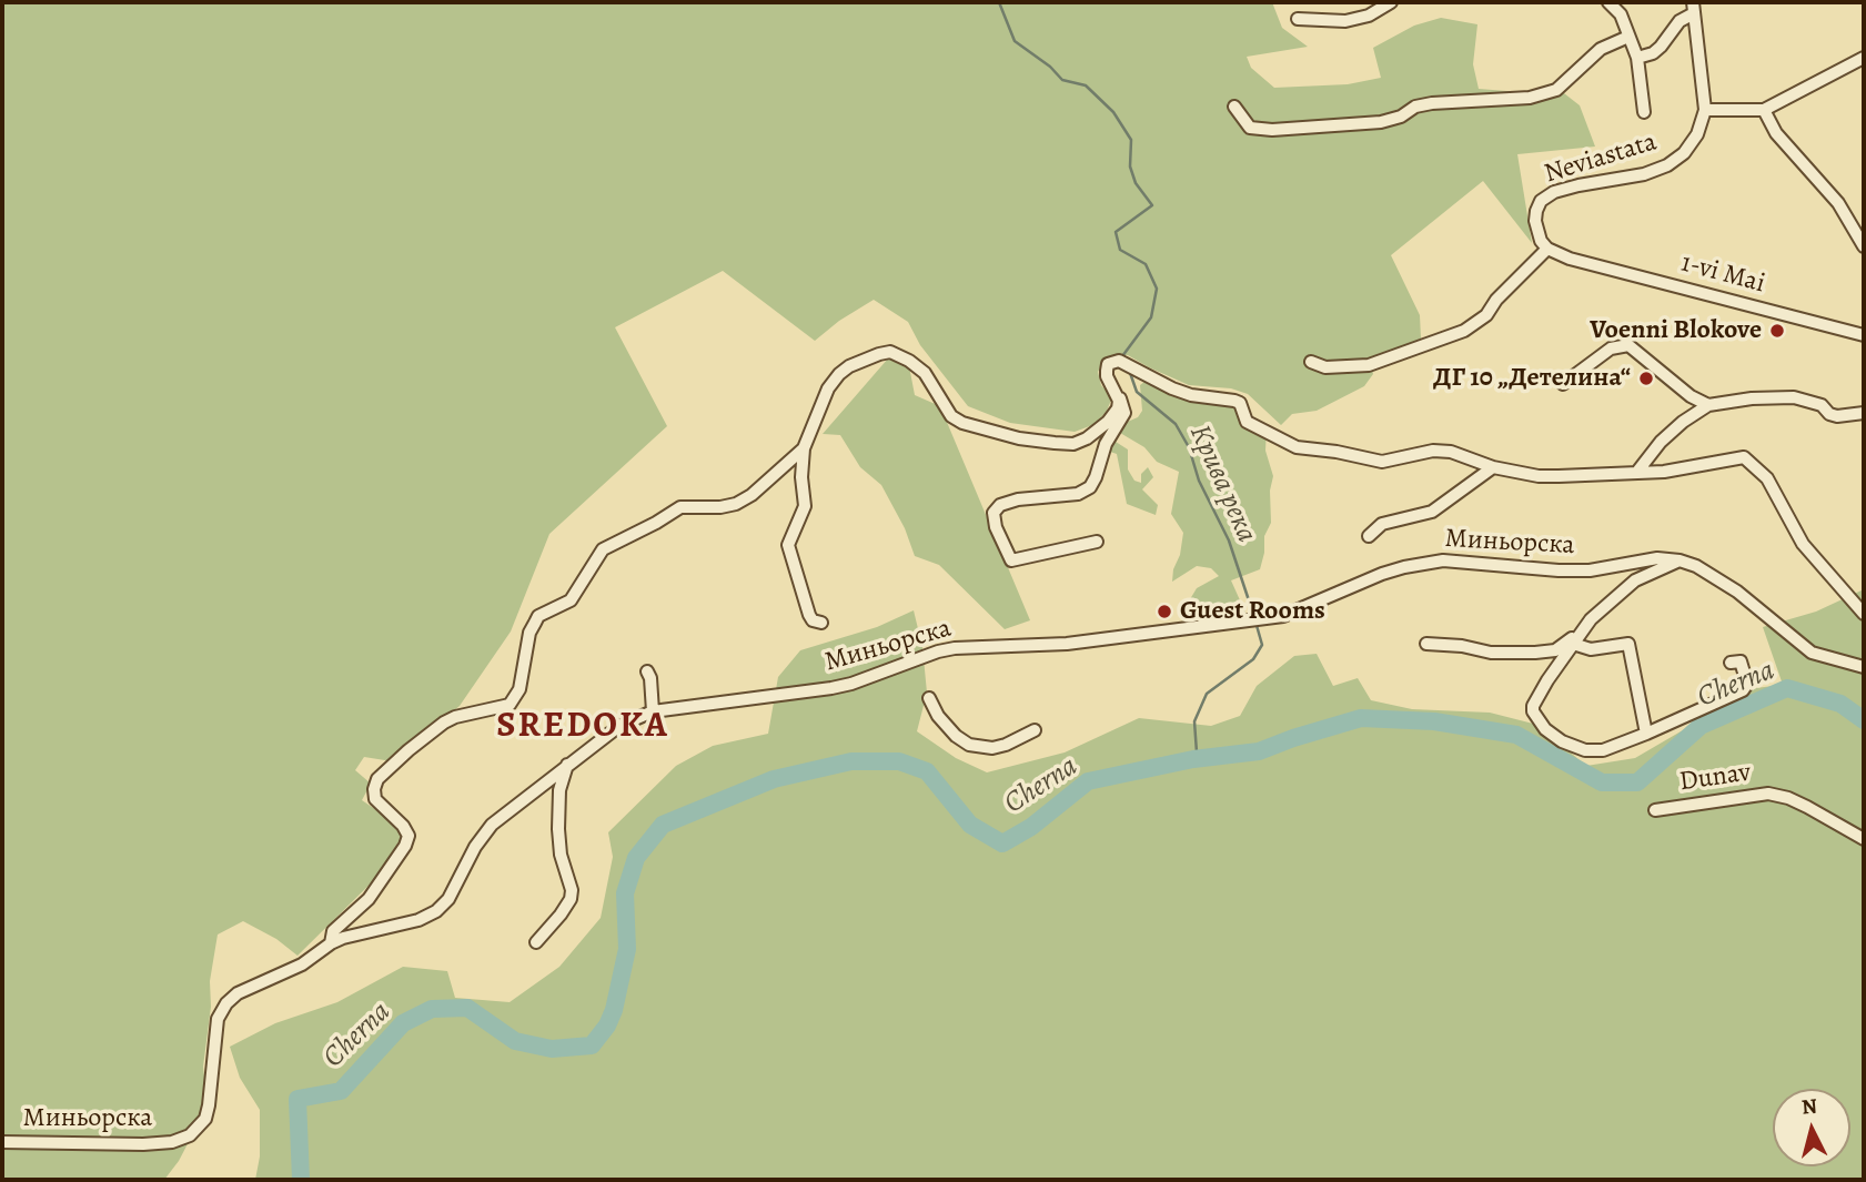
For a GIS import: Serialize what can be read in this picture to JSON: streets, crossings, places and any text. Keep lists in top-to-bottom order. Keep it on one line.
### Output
{"streets":{"street":["Neviastata","1-vi Mai","Миньорска","Dunav"]},"crossings":[["Neviastata","1-vi Mai"]],"districts":["SREDOKA"],"water":["Крива река","Cherna"],"places":["Voenni Blokove","ДГ 10 „Детелина“","Guest Rooms"],"north":"top"}
